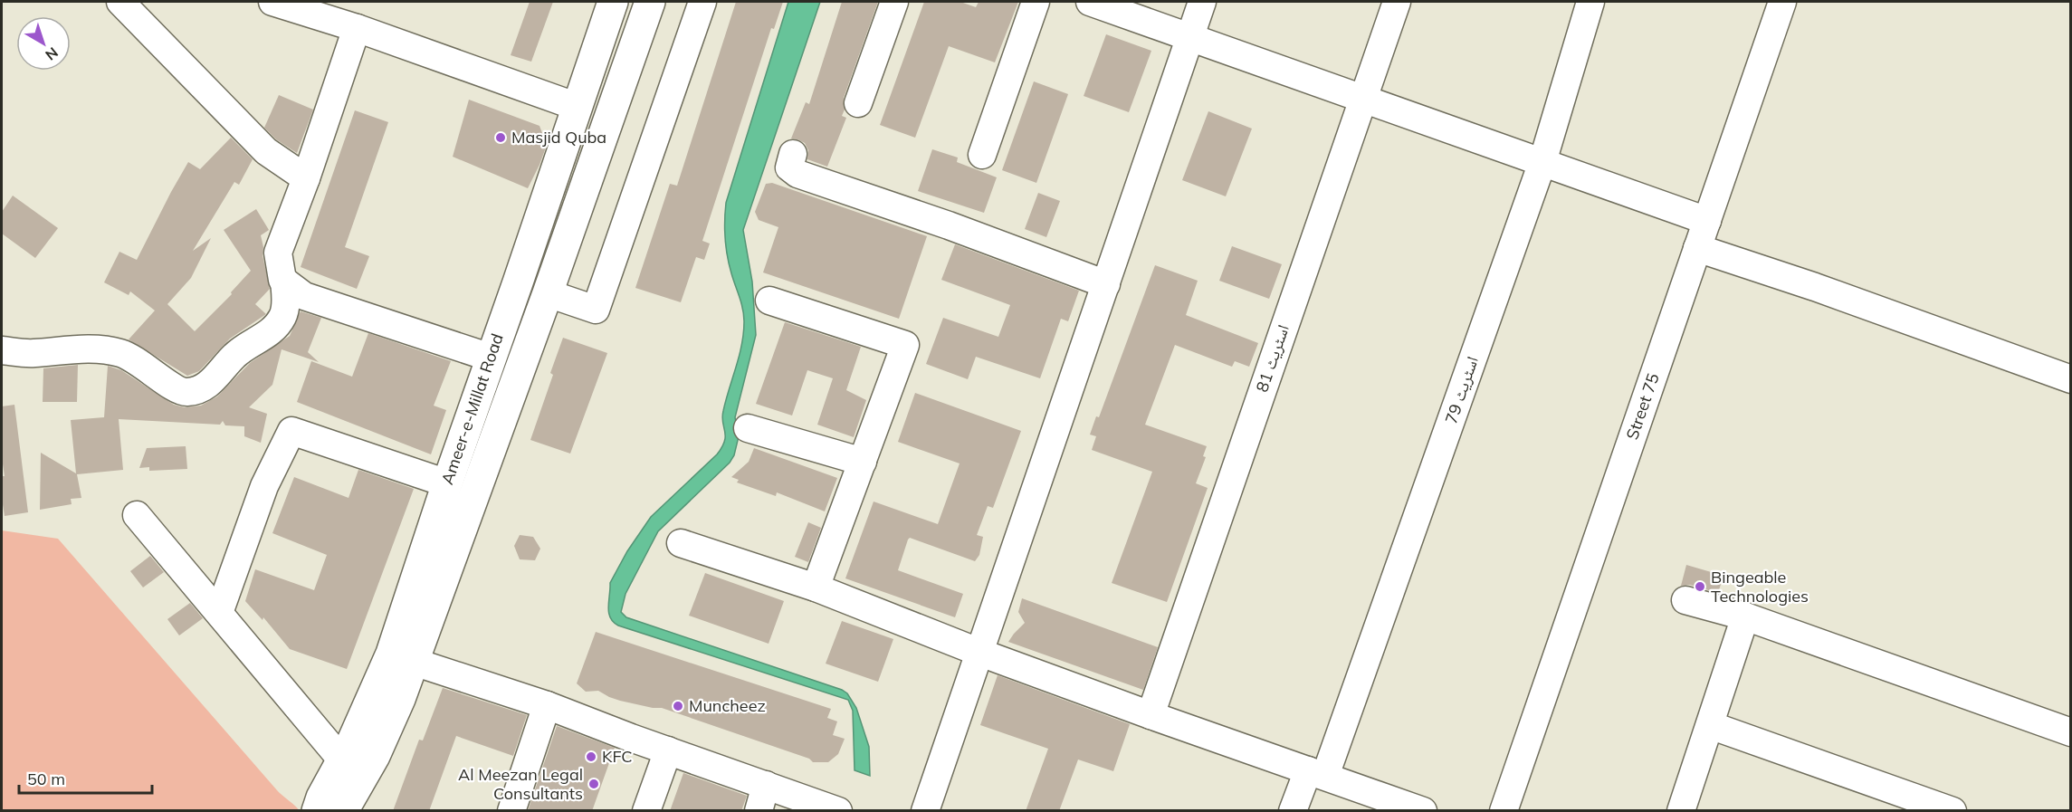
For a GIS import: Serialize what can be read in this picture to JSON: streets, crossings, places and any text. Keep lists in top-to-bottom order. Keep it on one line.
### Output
{"streets":{"main road":["Ameer-e-Millat Road"],"street":["اسٹریٹ 81","اسٹریٹ 79","Street 75"]},"places":["Masjid Quba","Bingeable Technologies","Muncheez","KFC","Al Meezan Legal Consultants"],"scale_bar":"50 m","north":"bottom right"}
